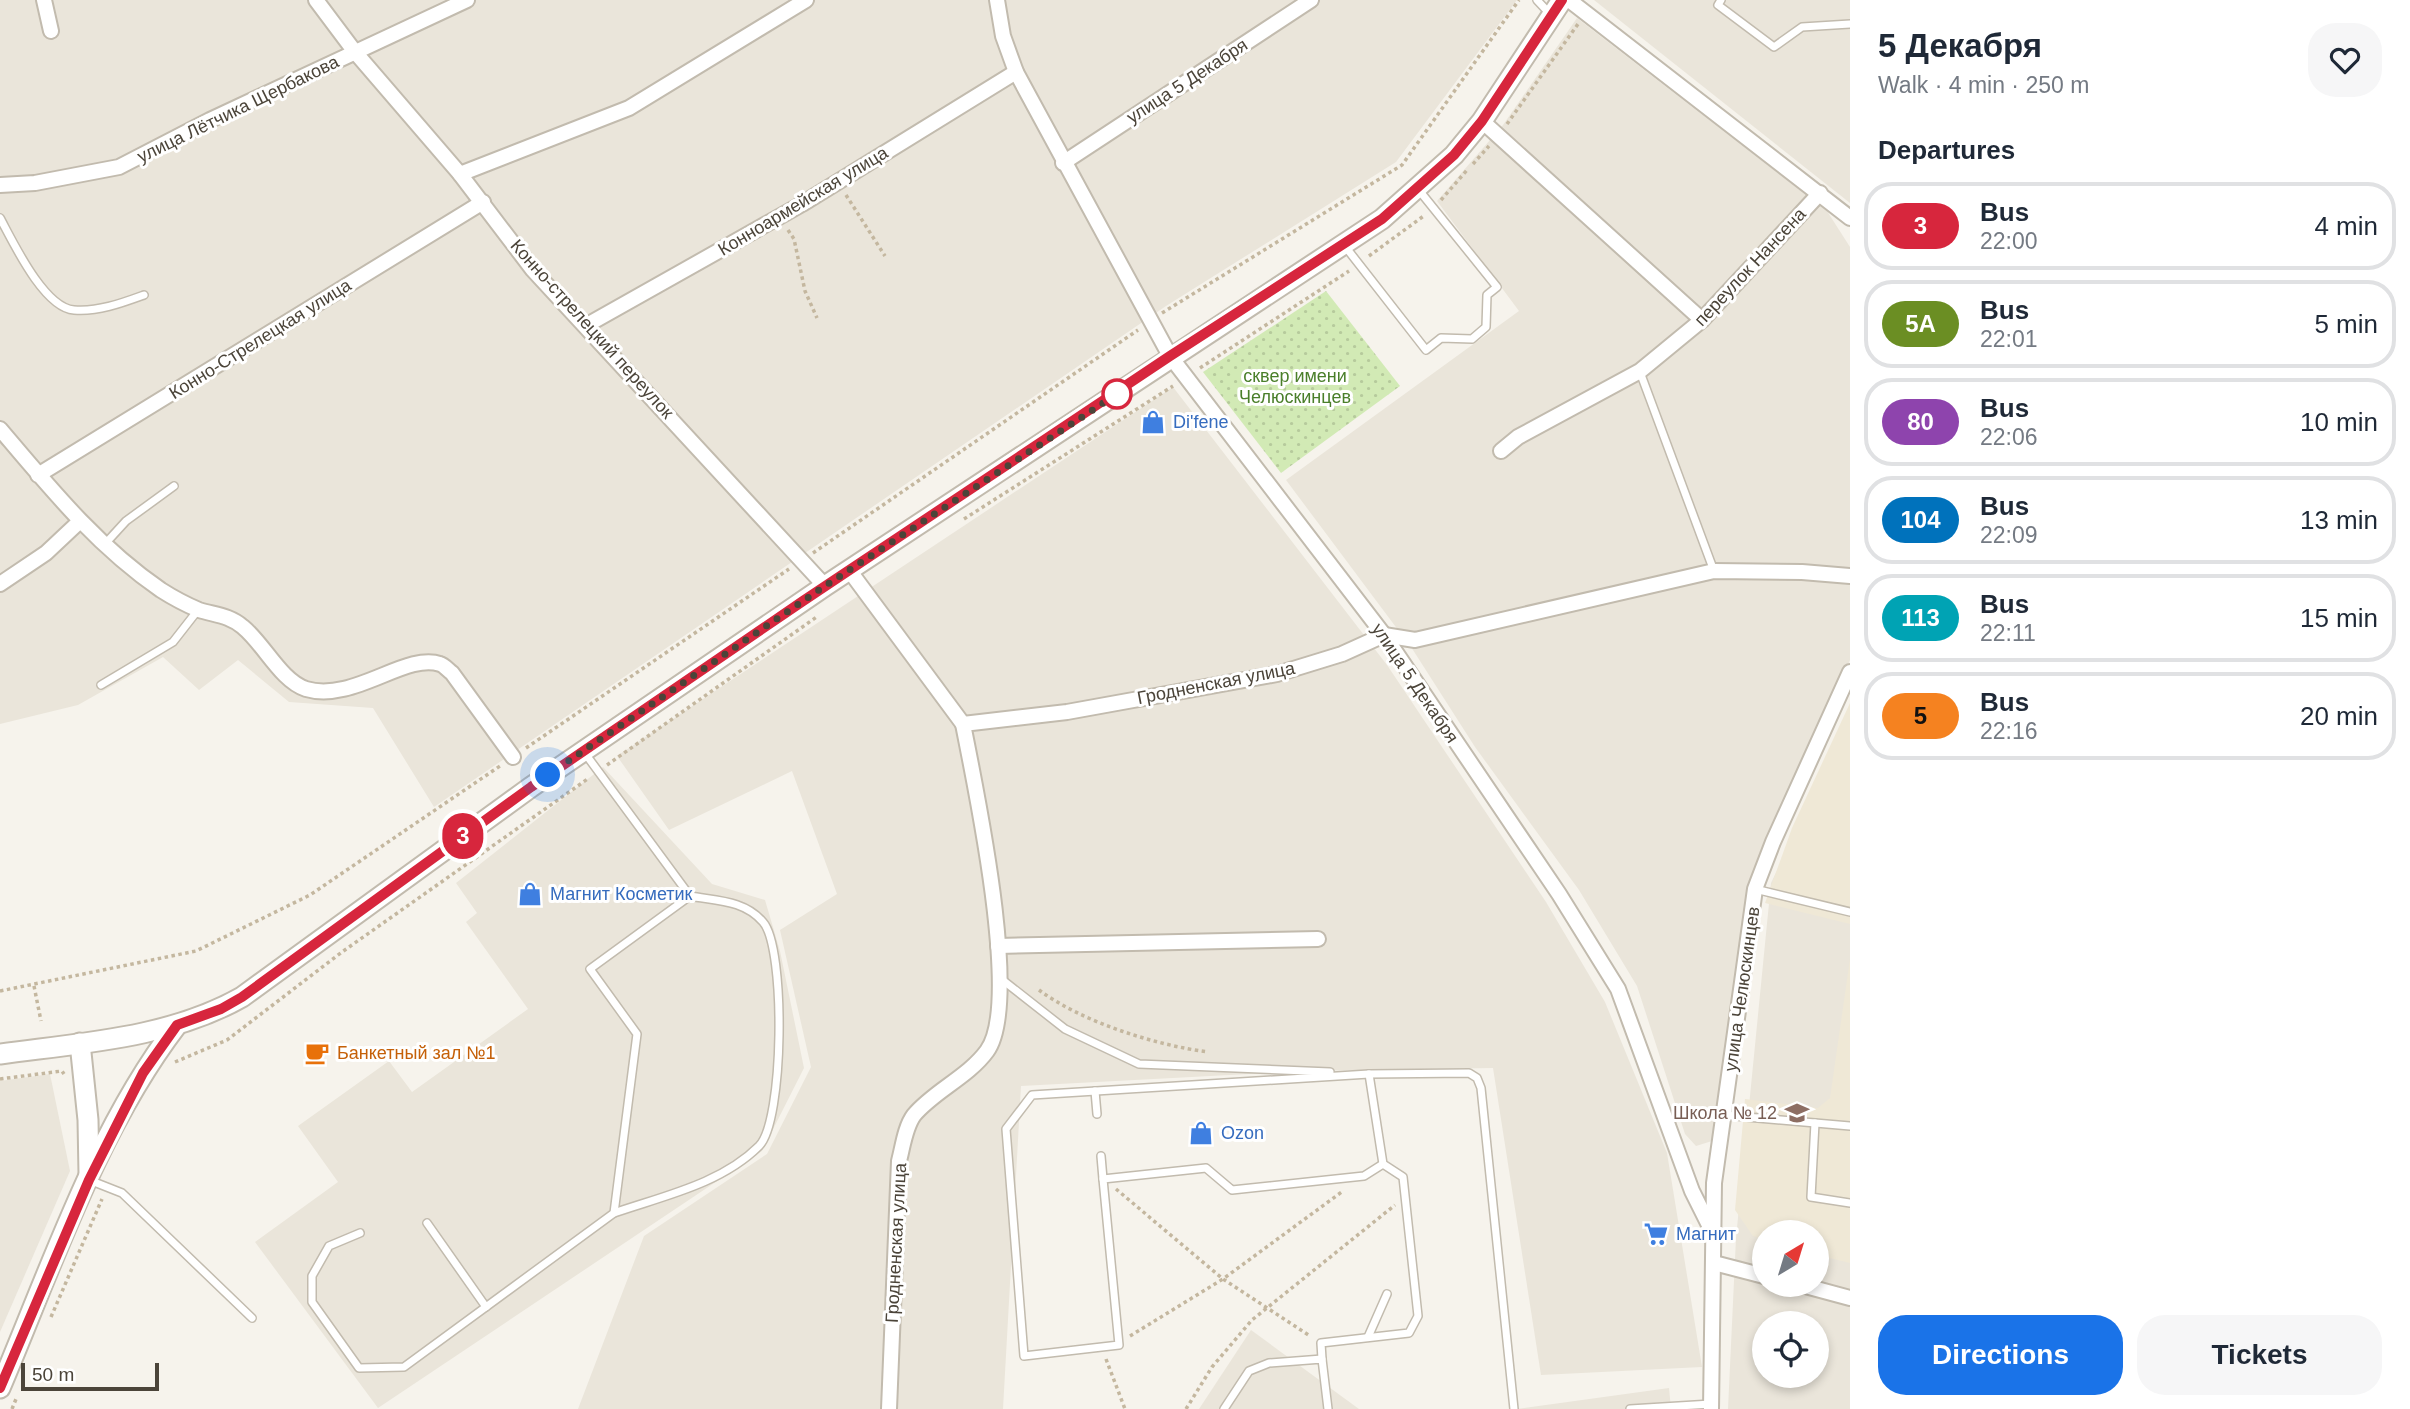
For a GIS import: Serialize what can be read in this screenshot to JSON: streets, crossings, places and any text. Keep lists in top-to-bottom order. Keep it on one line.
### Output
{"streets":{"street":["улица 5 Декабря","улица Лётчика Щербакова","Конноармейская улица","переулок Нансена","Конно-стрелецкий переулок","Конно-Стрелецкая улица","Гродненская улица","улица Челюскинцев"]},"crossings":[["улица 5 Декабря","Конноармейская улица"],["улица 5 Декабря","Гродненская улица"],["улица 5 Декабря","улица Челюскинцев"],["улица Лётчика Щербакова","Конно-стрелецкий переулок"],["Конноармейская улица","Конно-стрелецкий переулок"],["Конно-стрелецкий переулок","Конно-Стрелецкая улица"]],"parks":["сквер имени Челюскинцев"],"places":{"shop":["Di'fene","Магнит Косметик","Ozon"],"cafe":["Банкетный зал №1"],"school or university":["Школа № 12"],"supermarket":["Магнит"]},"lines":["bus line 3"],"scale_bar":"50 m","north":"top right","page":{"on_map":"3","heading":[["5 Декабря","Walk · 4 min · 250 m"],"Departures"],"list":[{"mark":"3","name":"Bus","note":"22:00","value":"4 min"},{"mark":"5А","name":"Bus","note":"22:01","value":"5 min"},{"mark":"80","name":"Bus","note":"22:06","value":"10 min"},{"mark":"104","name":"Bus","note":"22:09","value":"13 min"},{"mark":"113","name":"Bus","note":"22:11","value":"15 min"},{"mark":"5","name":"Bus","note":"22:16","value":"20 min"}],"buttons":["Directions","Tickets"],"scale":"50 m"}}
